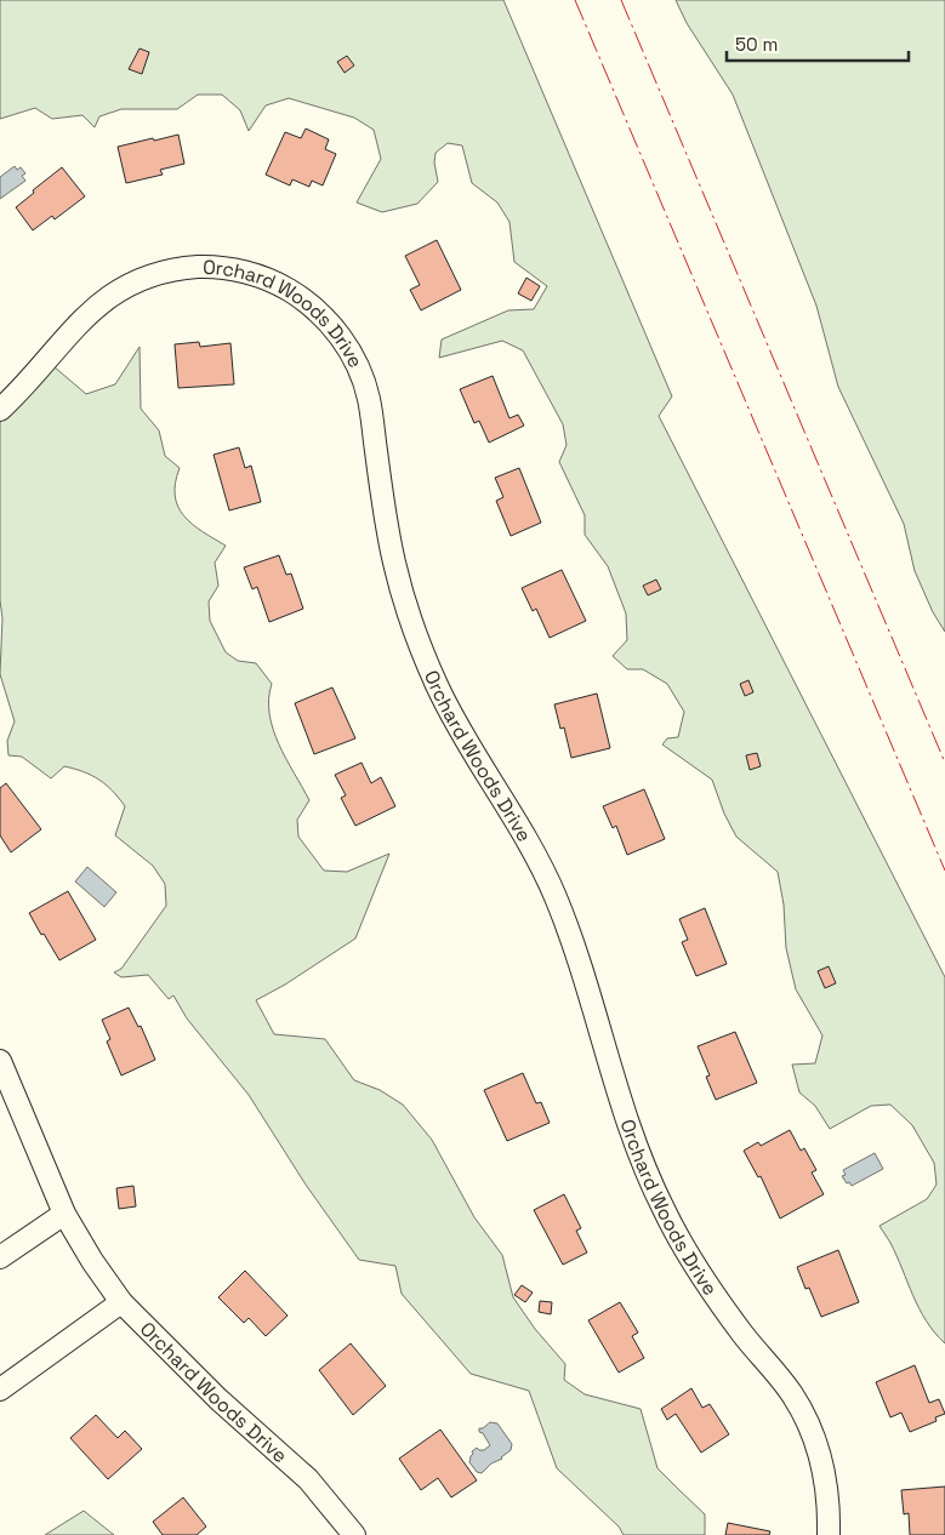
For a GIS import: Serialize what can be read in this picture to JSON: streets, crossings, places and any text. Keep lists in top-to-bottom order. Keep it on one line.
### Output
{"streets":{"street":["Orchard Woods Drive"]},"scale_bar":"50 m"}
